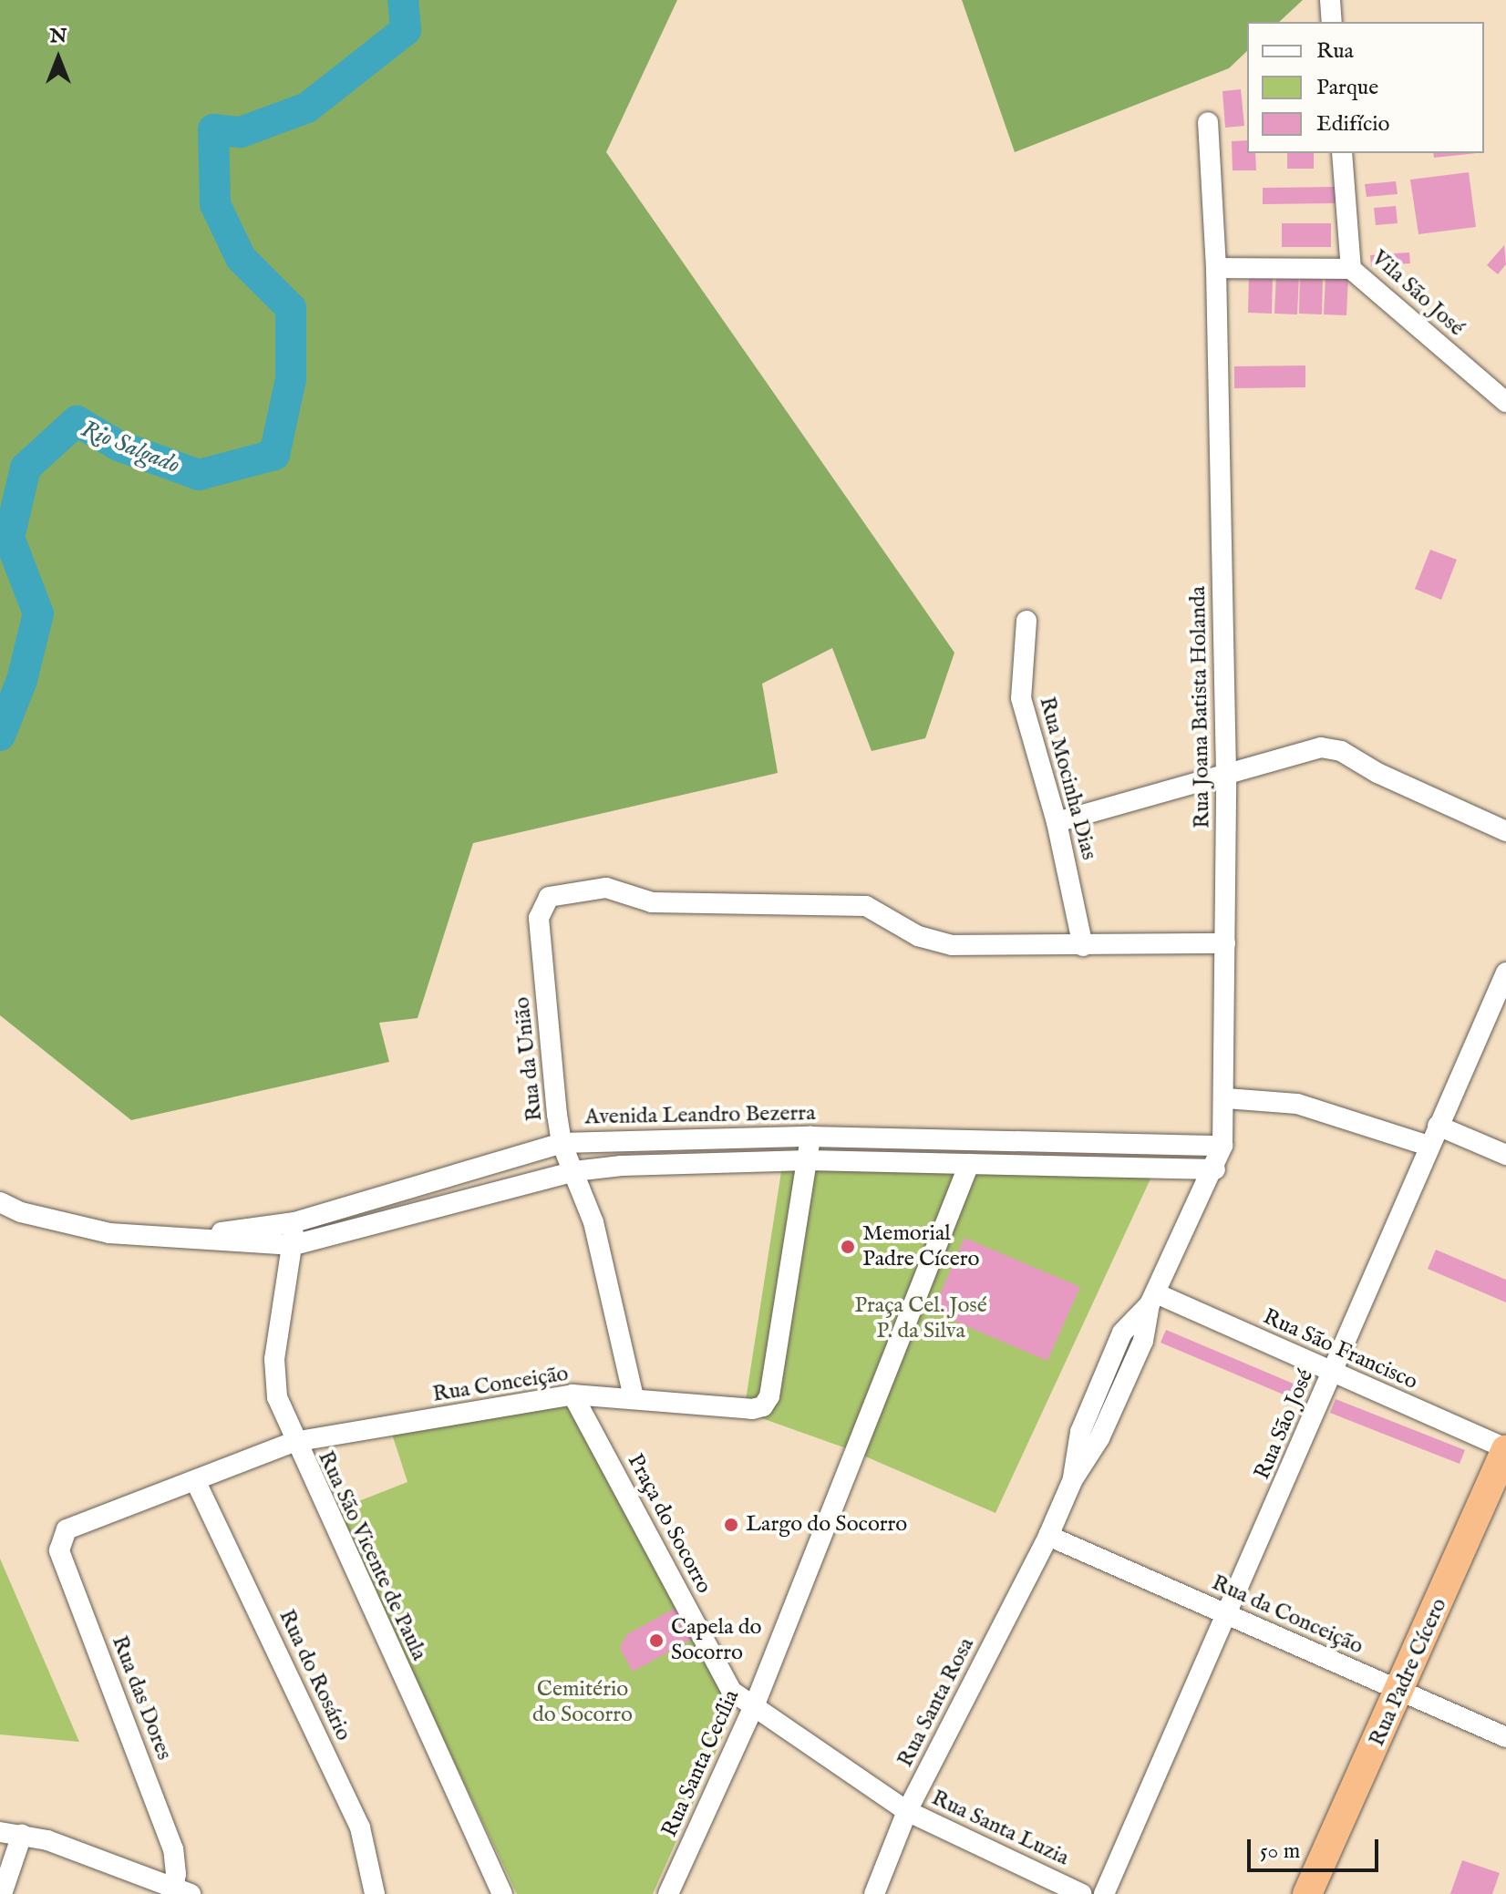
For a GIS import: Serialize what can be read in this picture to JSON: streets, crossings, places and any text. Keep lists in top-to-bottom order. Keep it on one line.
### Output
{"streets":{"highway":["Rua Padre Cícero"],"street":["Vila São José","Rua Joana Batista Holanda","Rua Mocinha Dias","Rua da União","Avenida Leandro Bezerra","Rua São Francisco","Rua Conceição","Rua São José","Praça do Socorro","Rua São Vicente de Paula","Rua da Conceição","Rua do Rosário","Rua das Dores","Rua Santa Rosa","Rua Santa Cecília","Rua Santa Luzia"]},"crossings":[["Rua Joana Batista Holanda","Avenida Leandro Bezerra"],["Rua Mocinha Dias","Rua da União"],["Rua da União","Avenida Leandro Bezerra"],["Rua da União","Rua Conceição"],["Avenida Leandro Bezerra","Rua Conceição"],["Avenida Leandro Bezerra","Rua São Vicente de Paula"],["Avenida Leandro Bezerra","Rua Santa Cecília"],["Rua São Francisco","Rua São José"],["Rua São Francisco","Rua Padre Cícero"],["Rua Conceição","Praça do Socorro"],["Rua Conceição","Rua São Vicente de Paula"],["Rua Conceição","Rua do Rosário"],["Rua Conceição","Rua das Dores"],["Rua São José","Rua da Conceição"],["Praça do Socorro","Rua Santa Cecília"],["Praça do Socorro","Rua Santa Luzia"],["Rua da Conceição","Rua Padre Cícero"],["Rua da Conceição","Rua Santa Rosa"],["Rua Santa Rosa","Rua Santa Luzia"],["Rua Santa Cecília","Rua Santa Luzia"]],"water":["Rio Salgado"],"parks":["Praça Cel. José P. da Silva","Cemitério do Socorro"],"places":["Memorial Padre Cícero","Largo do Socorro","Capela do Socorro"],"legend":["Rua","Parque","Edifício"],"scale_bar":"50 m","north":"top"}
